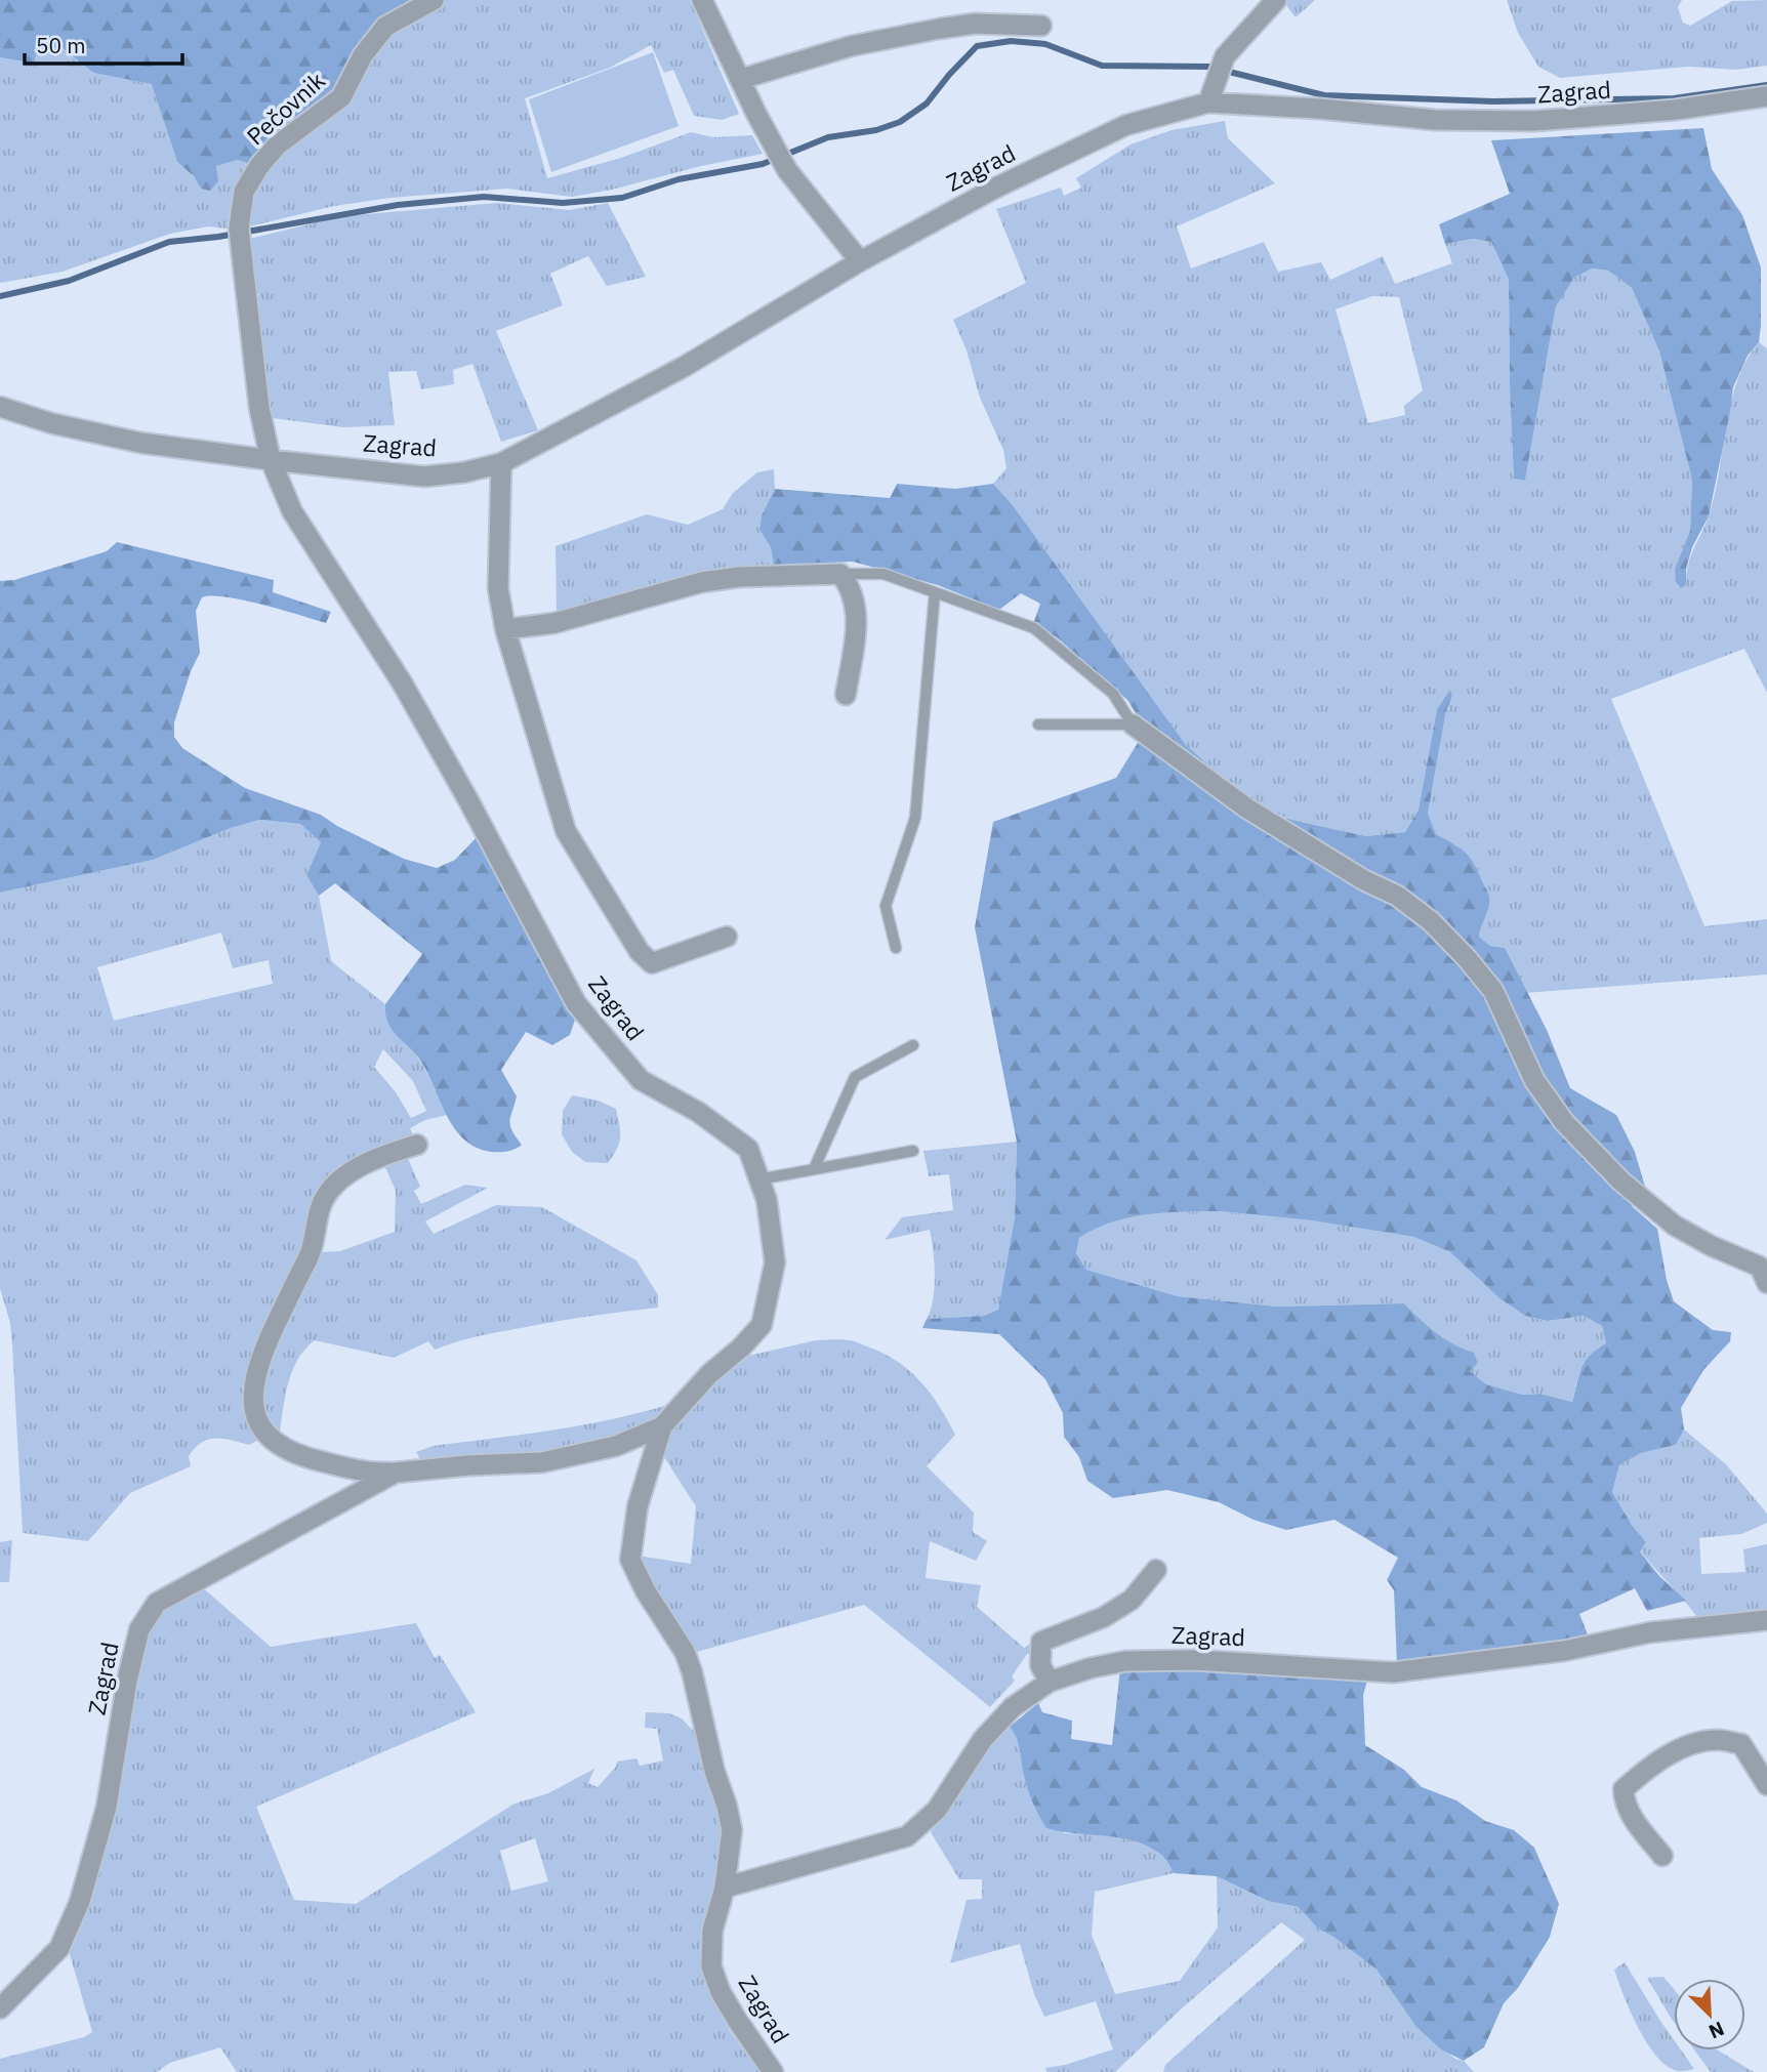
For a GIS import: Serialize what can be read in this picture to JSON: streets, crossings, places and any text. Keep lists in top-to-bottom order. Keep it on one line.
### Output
{"streets":{"street":["Zagrad","Pečovnik"]},"crossings":[["Zagrad","Pečovnik"]],"scale_bar":"50 m","north":"bottom right"}
